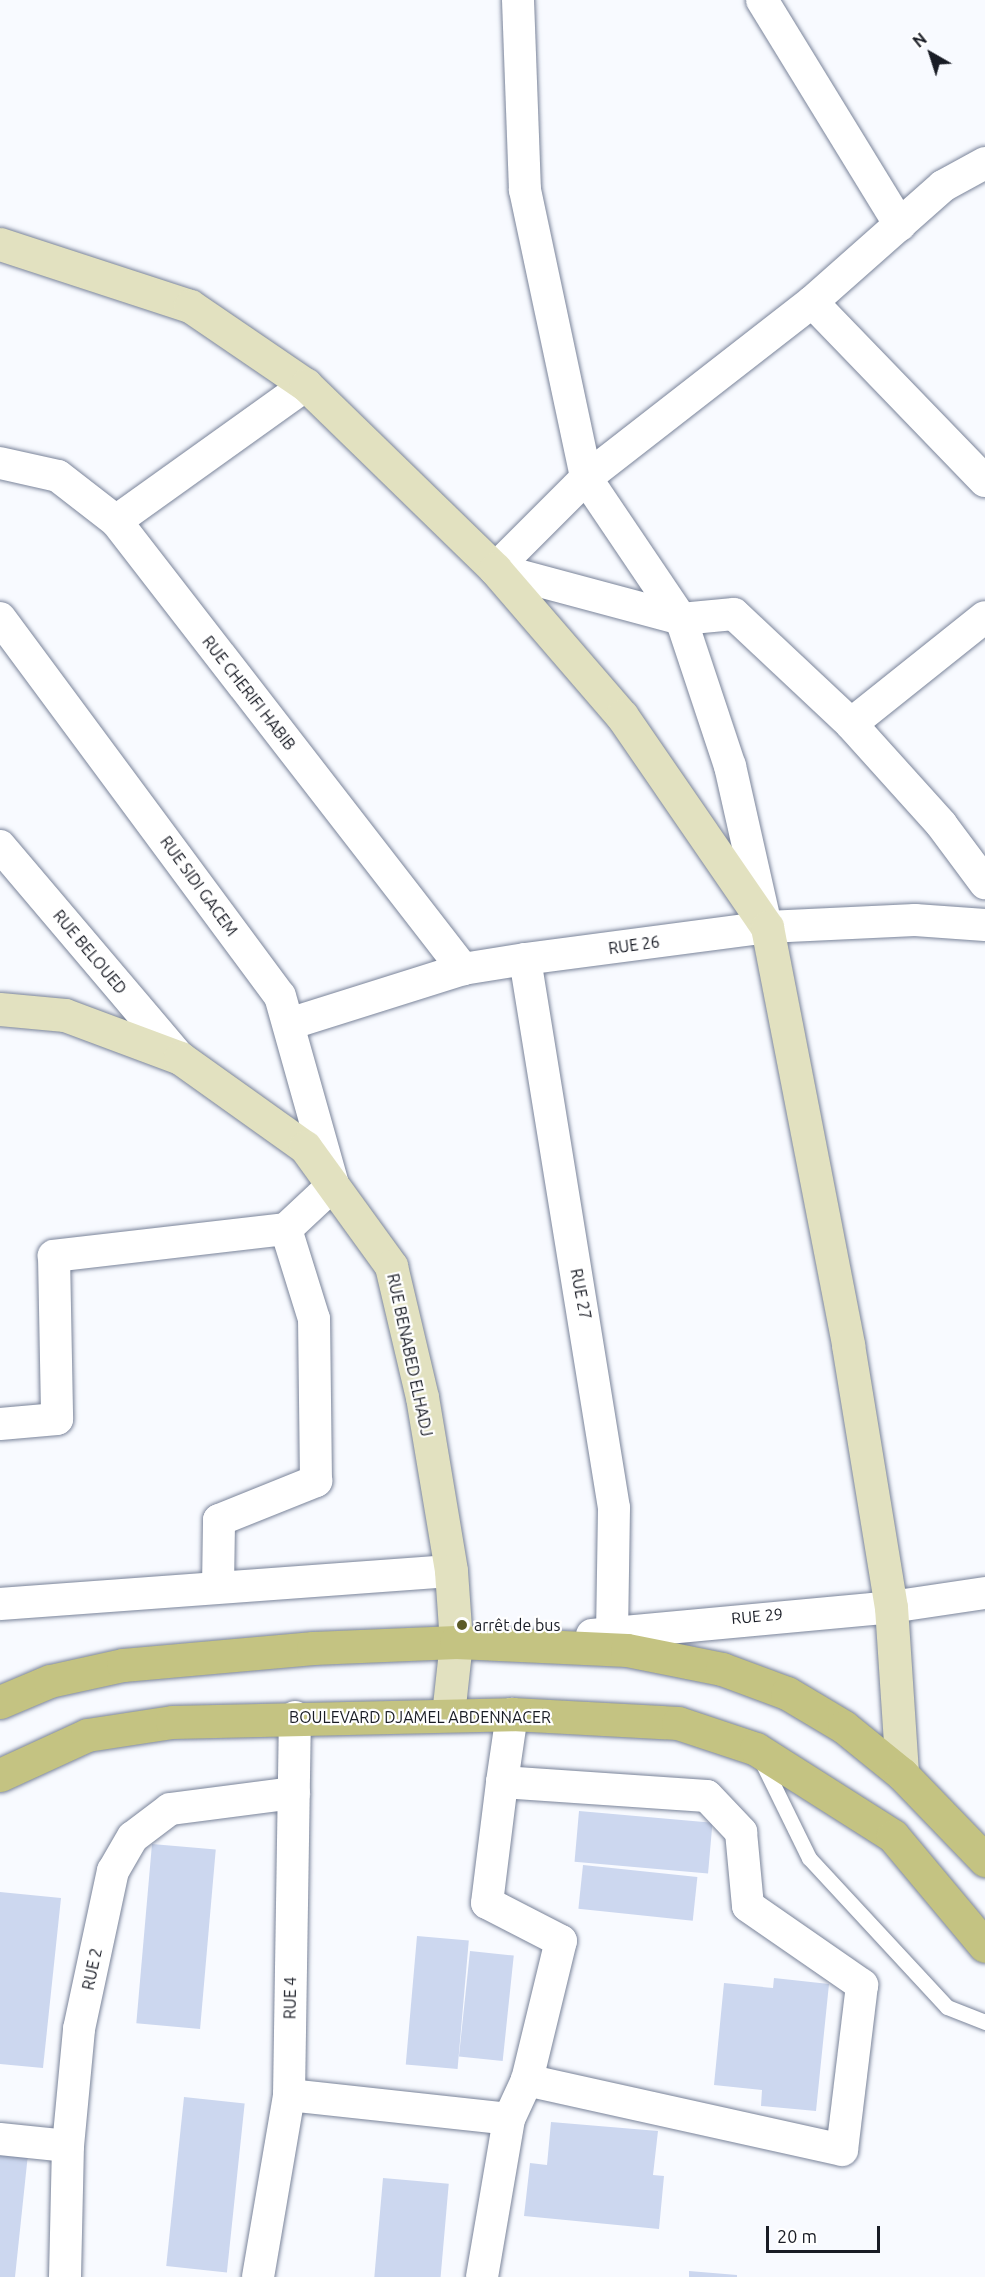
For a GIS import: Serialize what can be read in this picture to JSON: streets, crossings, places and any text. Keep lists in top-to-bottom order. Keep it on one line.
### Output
{"streets":{"main road":["RUE BENABED ELHADJ","BOULEVARD DJAMEL ABDENNACER"],"street":["RUE CHERIFI HABIB","RUE SIDI GACEM","RUE 26","RUE BELOUED","RUE 27","RUE 29","RUE 2","RUE 4"]},"crossings":[["RUE CHERIFI HABIB","RUE 26"],["RUE SIDI GACEM","RUE 26"],["RUE SIDI GACEM","RUE BENABED ELHADJ"],["RUE 26","RUE 27"],["RUE BELOUED","RUE BENABED ELHADJ"],["RUE 27","RUE 29"],["RUE BENABED ELHADJ","BOULEVARD DJAMEL ABDENNACER"],["BOULEVARD DJAMEL ABDENNACER","RUE 4"],["RUE 2","RUE 4"]],"places":["arrêt de bus"],"scale_bar":"20 m","north":"top left"}
